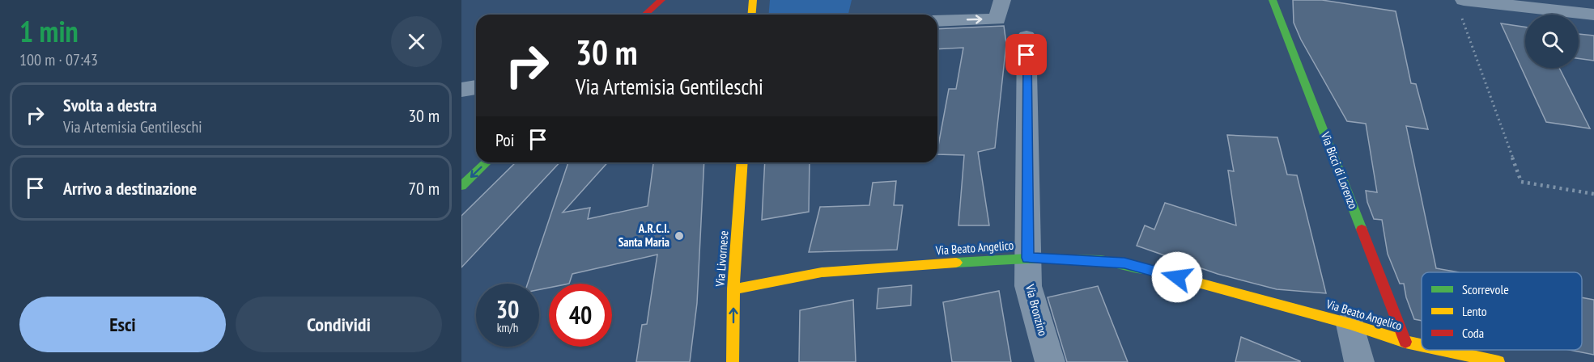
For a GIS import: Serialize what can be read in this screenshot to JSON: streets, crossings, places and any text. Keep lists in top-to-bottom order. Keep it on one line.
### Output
{"streets":{"street":["Via Bicci di Lorenzo","Via Beato Angelico","Via Livornese","Via Bronzino"]},"crossings":[["Via Bicci di Lorenzo","Via Beato Angelico"],["Via Beato Angelico","Via Livornese"],["Via Beato Angelico","Via Bronzino"]],"one_way":["Via Livornese"],"places":["A.R.C.I. Santa Maria"],"legend":["Scorrevole","Lento","Coda"],"page":{"heading":["1 min","100 m · 07:43"],"turn":["30 m","Via Artemisia Gentileschi"],"list":[{"name":"Svolta a destra","note":"Via Artemisia Gentileschi","value":"30 m"},{"name":"Arrivo a destinazione","value":"70 m"}],"then":"Poi","speed":"30 km/h","limit":"40","buttons":["Esci","Condividi"]}}
